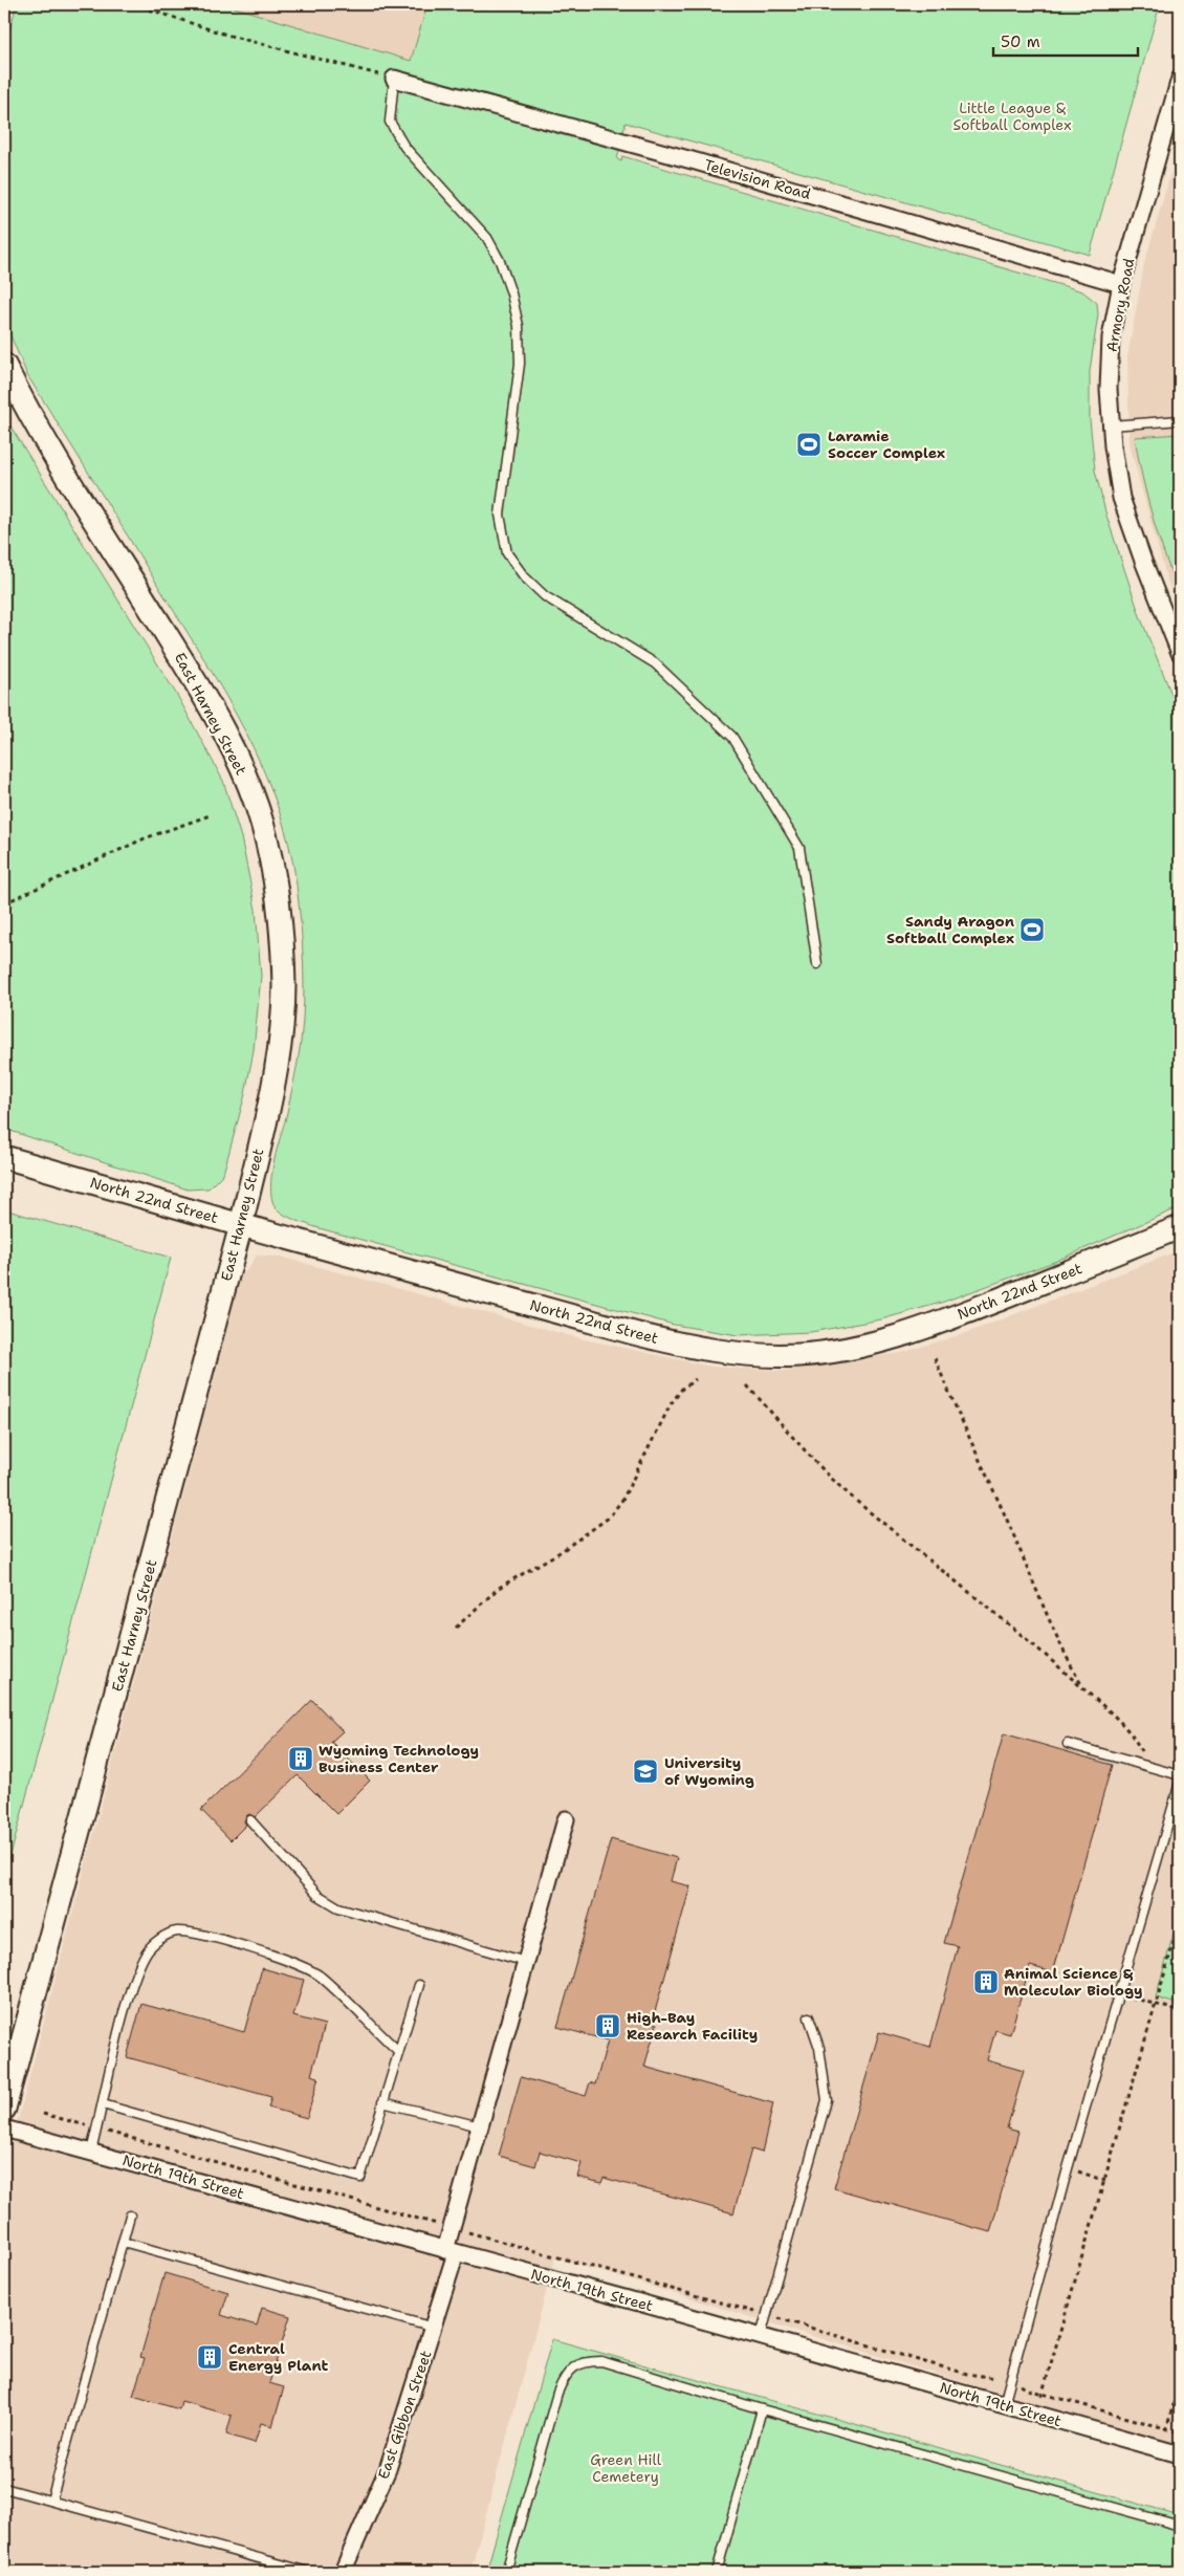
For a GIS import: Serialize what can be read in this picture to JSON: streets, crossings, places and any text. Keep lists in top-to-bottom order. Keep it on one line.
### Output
{"streets":{"main road":["East Harney Street","North 22nd Street"],"street":["Television Road","Armory Road","North 19th Street","East Gibbon Street"]},"crossings":[["Television Road","Armory Road"],["East Harney Street","North 22nd Street"],["North 19th Street","East Gibbon Street"]],"parks":["Little League & Softball Complex","Green Hill Cemetery"],"places":{"sports":["Laramie Soccer Complex","Sandy Aragon Softball Complex"],"building":["Wyoming Technology Business Center","Animal Science & Molecular Biology","High-Bay Research Facility","Central Energy Plant"],"school or university":["University of Wyoming"]},"scale_bar":"50 m"}
